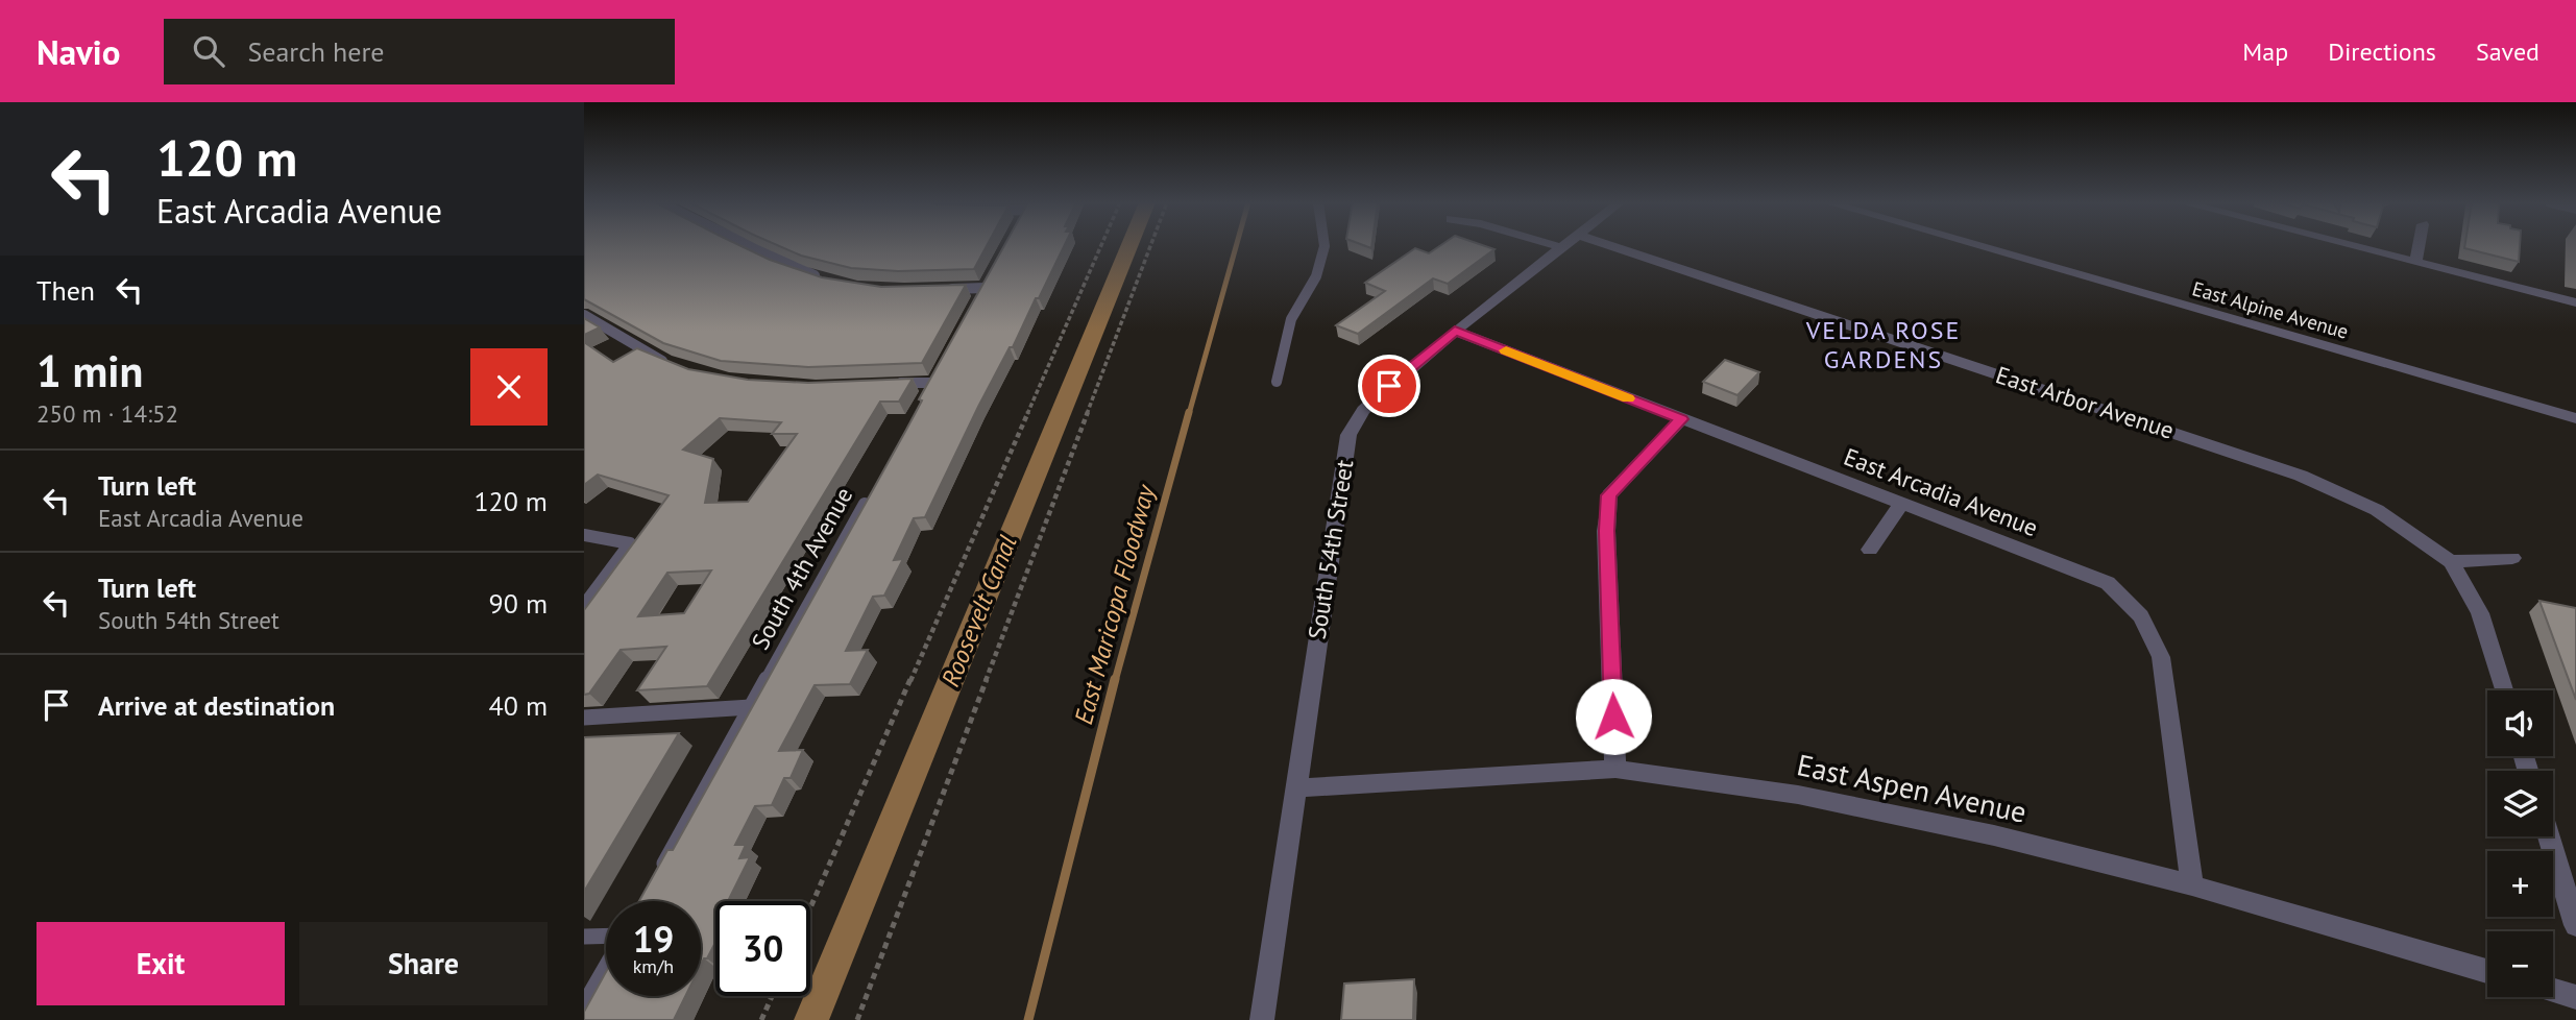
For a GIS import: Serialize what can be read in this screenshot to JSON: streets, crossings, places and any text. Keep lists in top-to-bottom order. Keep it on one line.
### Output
{"streets":{"street":["East Alpine Avenue","East Arbor Avenue","East Arcadia Avenue","South 54th Street","East Aspen Avenue"],"lane":["South 4th Avenue"]},"crossings":[["East Arcadia Avenue","South 54th Street"],["East Arcadia Avenue","East Aspen Avenue"],["South 54th Street","East Aspen Avenue"]],"districts":["VELDA ROSE GARDENS"],"water":["East Maricopa Floodway","Roosevelt Canal"],"page":{"header":"Navio","search":"Search here","nav":["Map","Directions","Saved"],"turn":["120 m","East Arcadia Avenue"],"then":"Then","heading":["1 min","250 m · 14:52"],"list":[{"name":"Turn left","note":"East Arcadia Avenue","value":"120 m"},{"name":"Turn left","note":"South 54th Street","value":"90 m"},{"name":"Arrive at destination","value":"40 m"}],"map_buttons":["+","−"],"speed":"19 km/h","limit":"30","buttons":["Exit","Share"]}}
